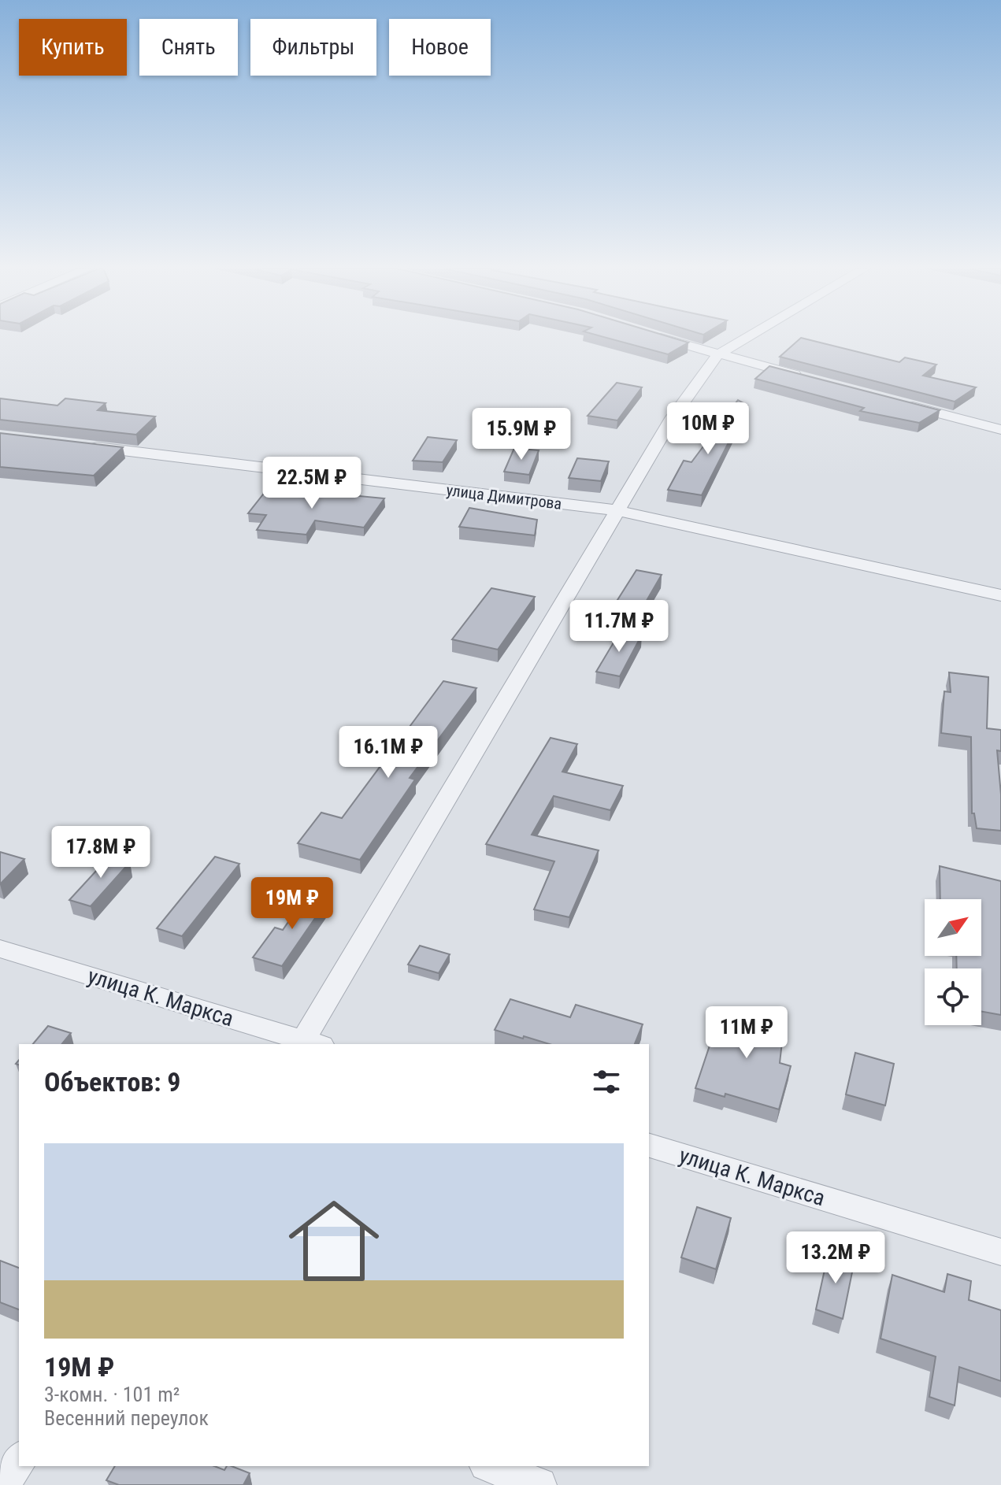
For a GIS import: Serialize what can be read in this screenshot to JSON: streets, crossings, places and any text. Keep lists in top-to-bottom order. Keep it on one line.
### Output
{"streets":{"street":["улица Димитрова","улица К. Маркса"]},"north":"top right","page":{"chip":["Купить","Снять","Фильтры","Новое"],"price":["10M ₽","15.9M ₽","22.5M ₽","11.7M ₽","16.1M ₽","17.8M ₽","19M ₽","11M ₽","13.2M ₽"],"heading":"Объектов: 9","list":[{"name":"19M ₽","note":"3-комн. · 101 m² · Весенний переулок"}]}}
